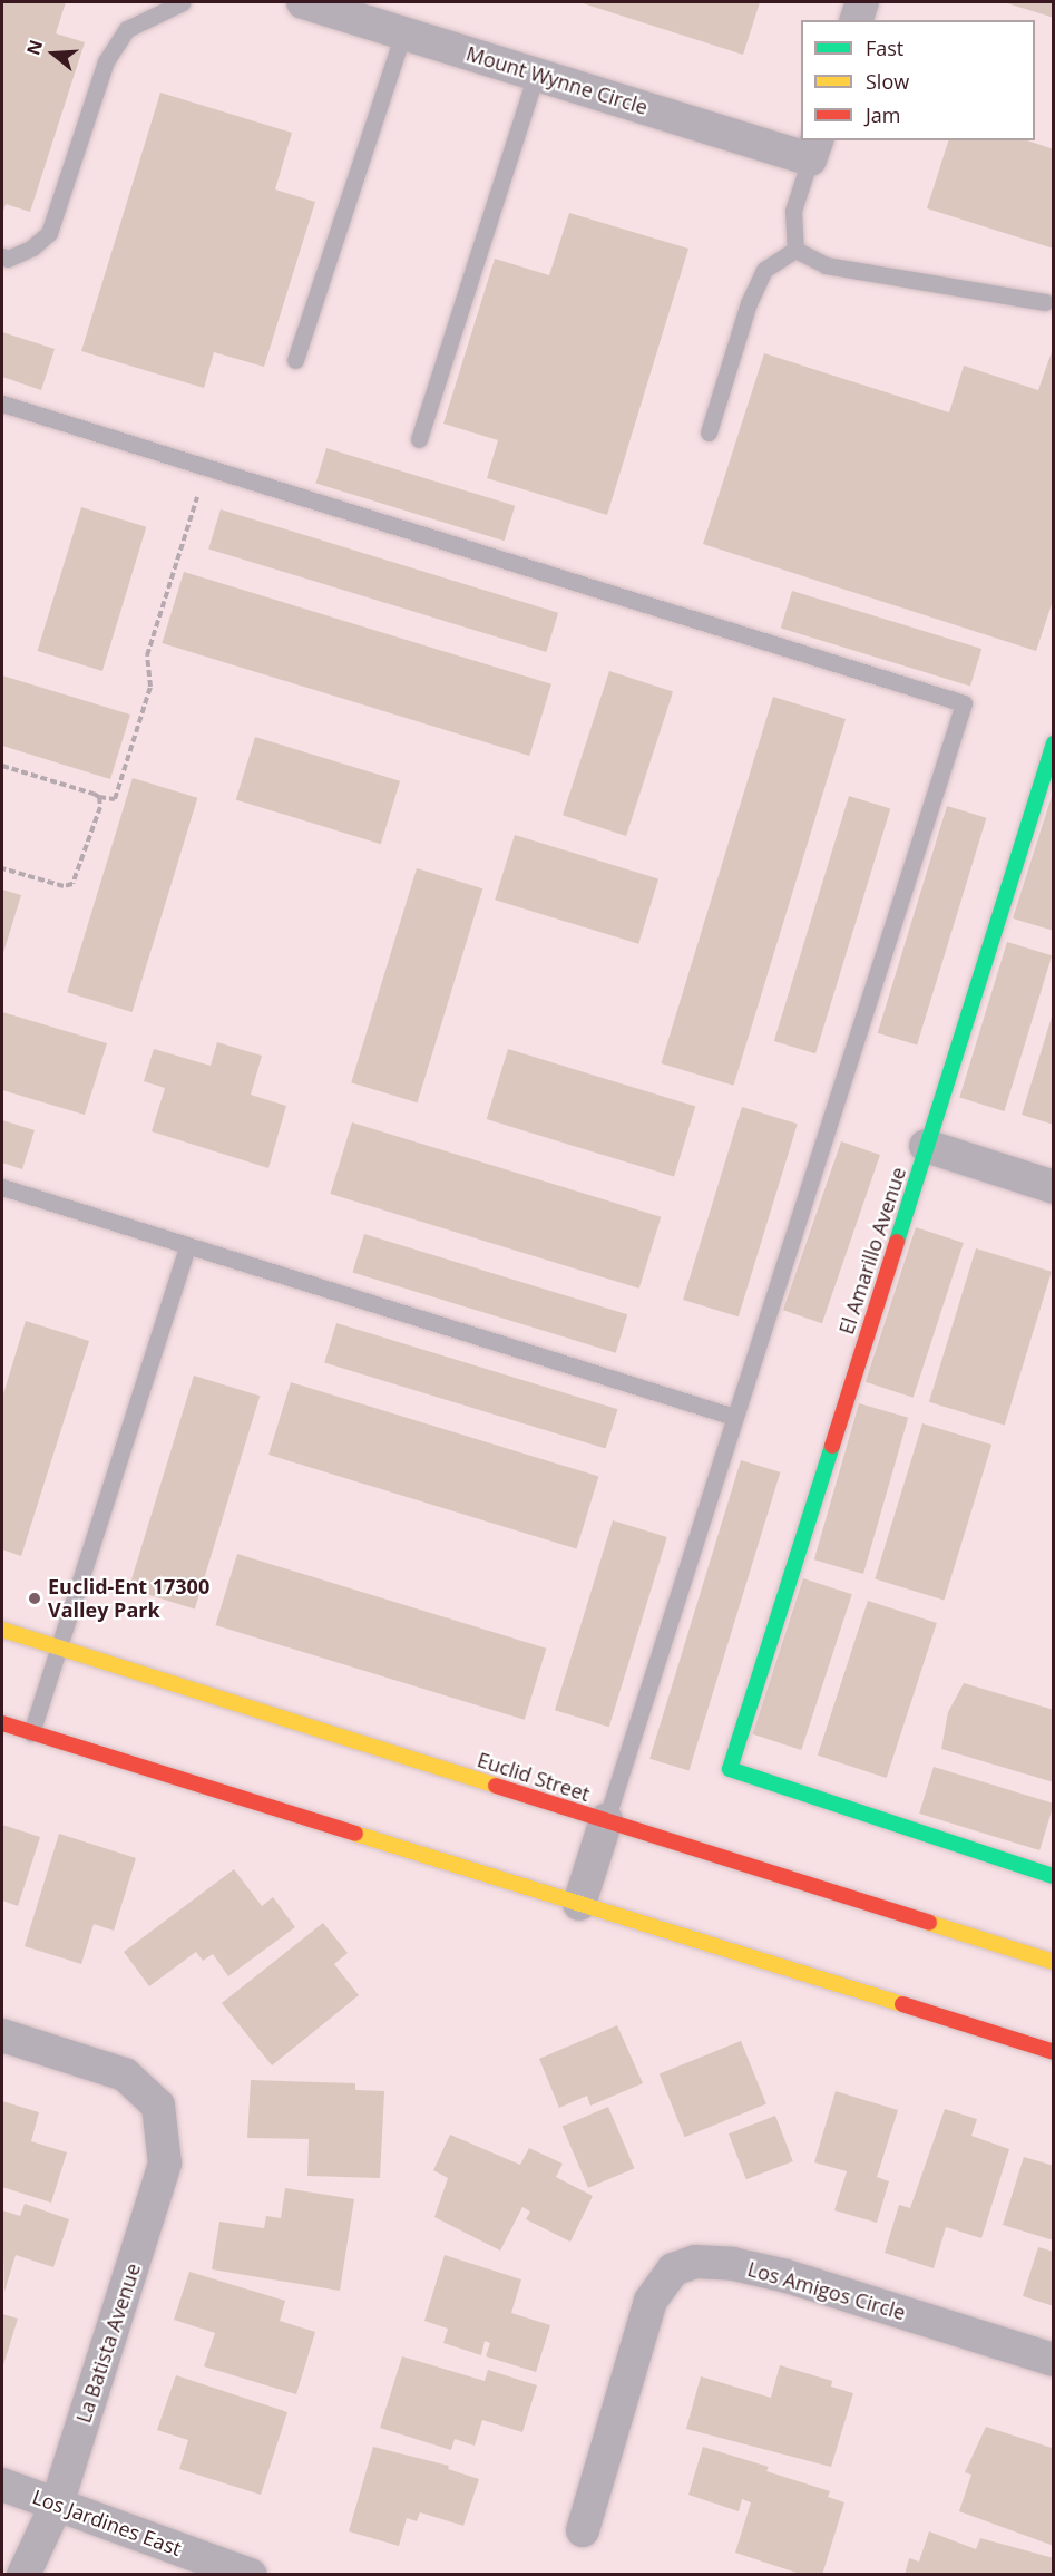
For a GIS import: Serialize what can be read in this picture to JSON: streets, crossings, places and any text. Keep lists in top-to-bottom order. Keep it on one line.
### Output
{"streets":{"main road":["El Amarillo Avenue","Euclid Street"],"street":["Mount Wynne Circle","Los Amigos Circle","La Batista Avenue","Los Jardines East"]},"crossings":[["La Batista Avenue","Los Jardines East"]],"places":["Euclid-Ent 17300 Valley Park"],"legend":["Fast","Slow","Jam"],"north":"left"}
